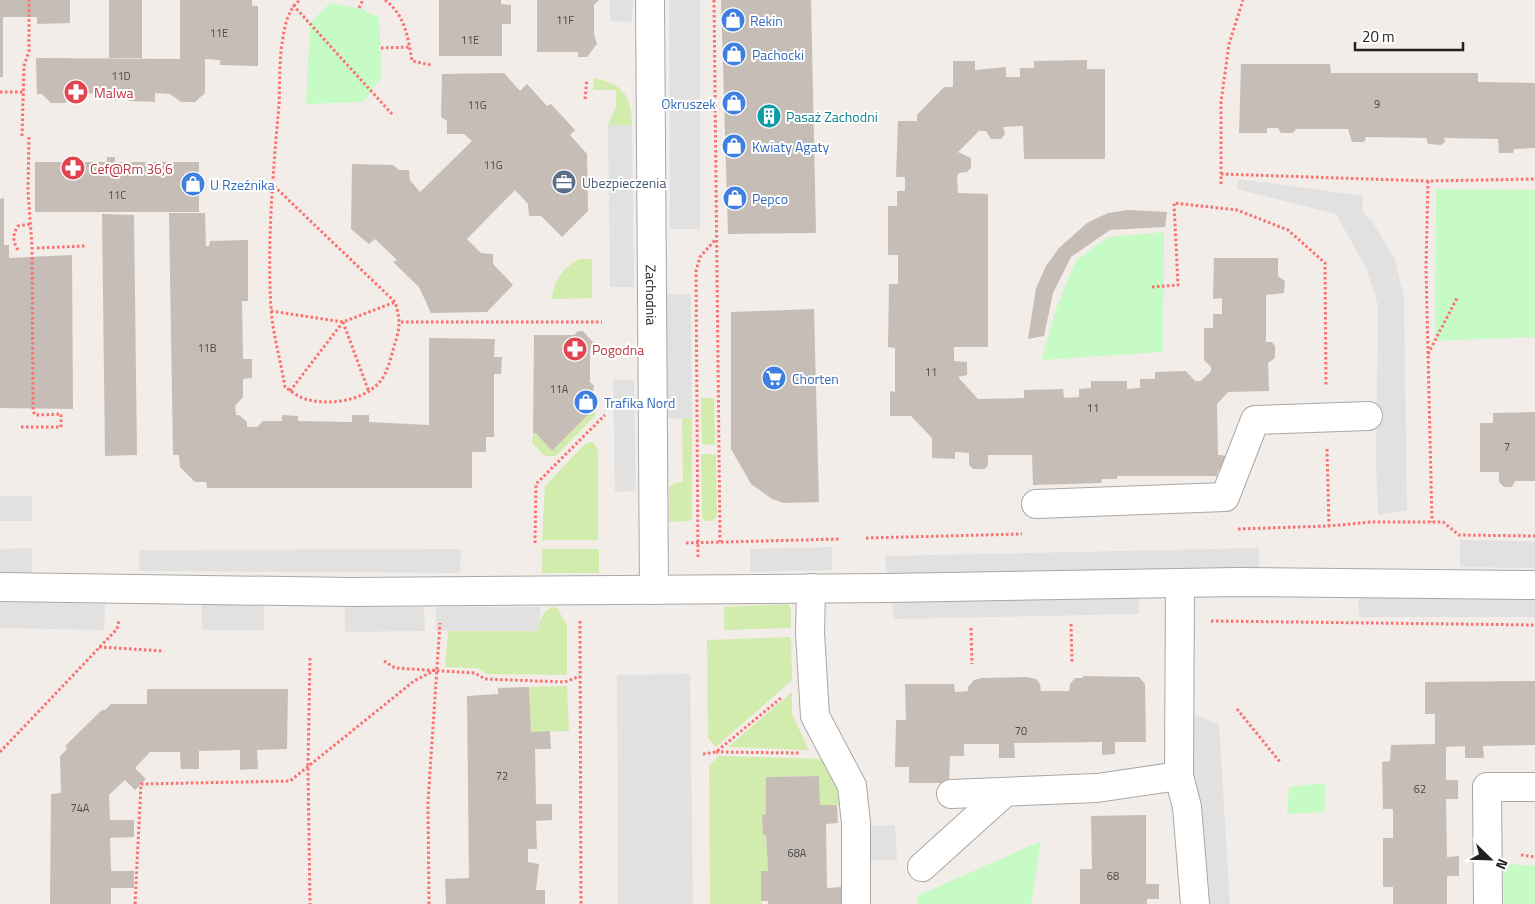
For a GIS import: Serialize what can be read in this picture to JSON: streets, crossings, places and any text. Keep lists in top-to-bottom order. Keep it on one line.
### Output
{"streets":{"street":["Zachodnia"]},"places":{"shop":["Rekin","Pachocki","Okruszek","Kwiaty Agaty","U Rzeźnika","Pepco","Trafika Nord"],"pharmacy":["Malwa","Cef@Rm 36,6","Pogodna"],"building":["Pasaż Zachodni"],"office":["Ubezpieczenia"],"supermarket":["Chorten"]},"house_numbers":["11F","11E","11E","11D","9","11G","11G","11C","11B","11","11A","11","7","70","72","62","74A","68A","68"],"scale_bar":"20 m","north":"bottom right"}
